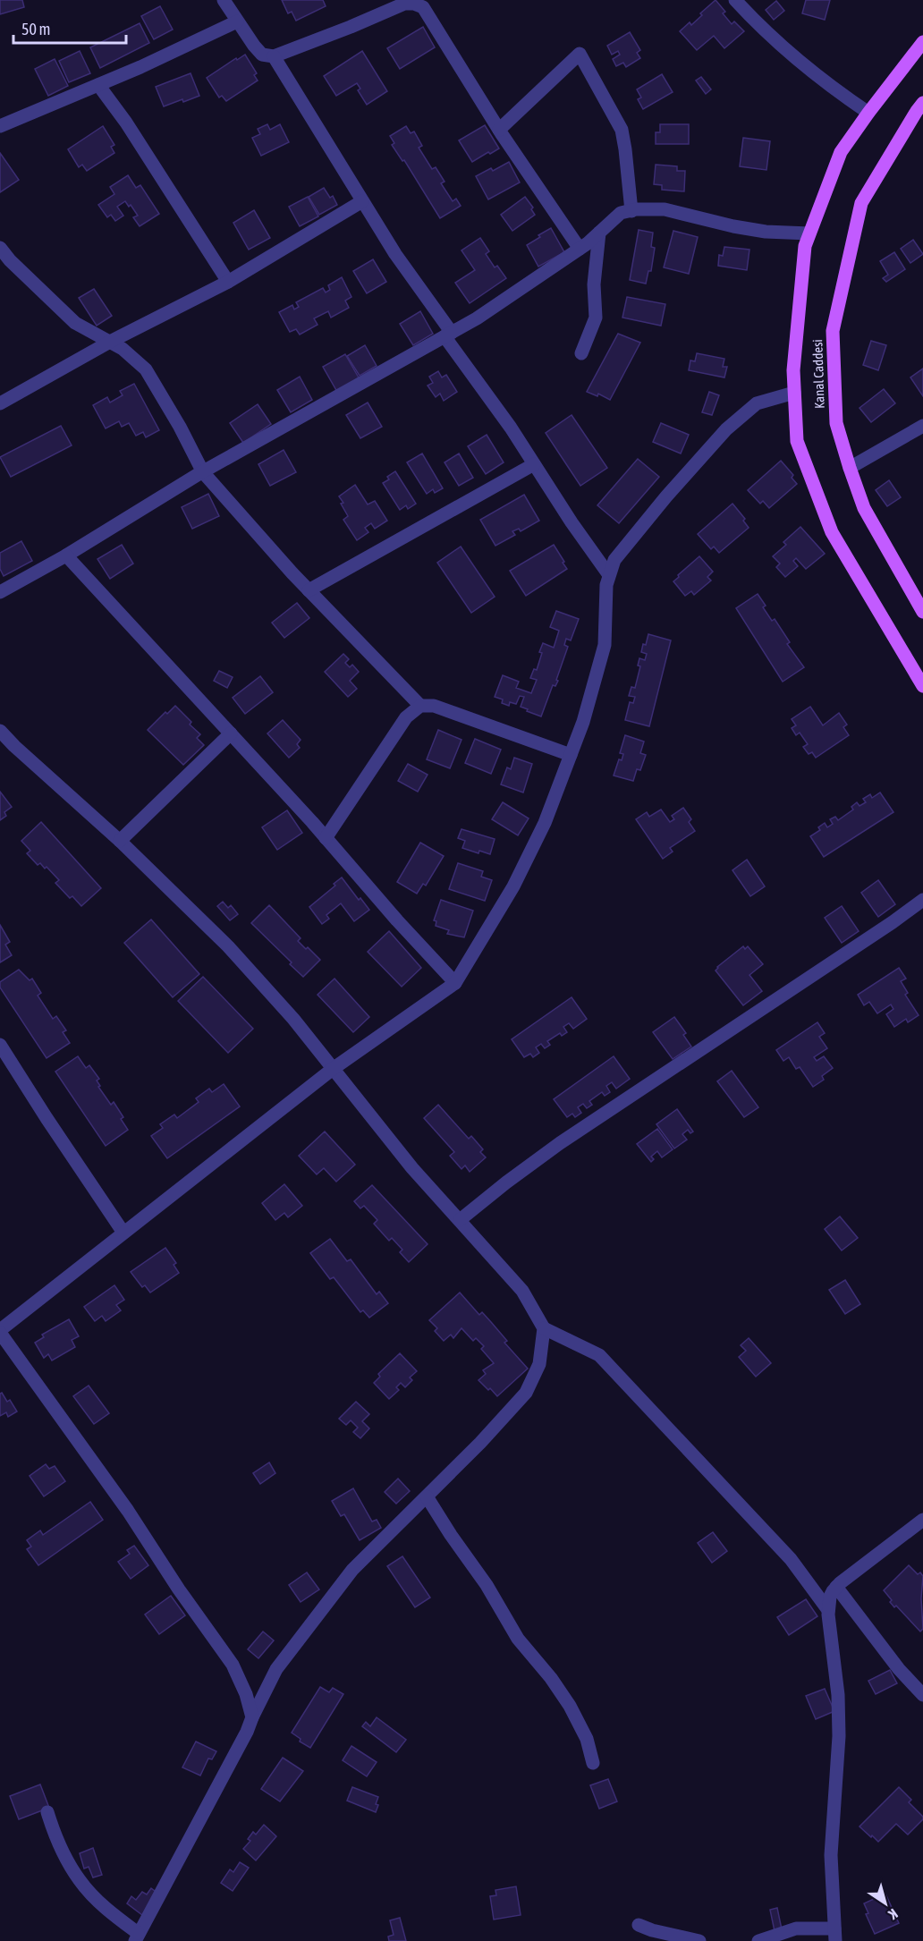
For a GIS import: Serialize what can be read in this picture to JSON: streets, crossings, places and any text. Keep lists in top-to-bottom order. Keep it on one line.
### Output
{"streets":{"main road":["Kanal Caddesi"]},"scale_bar":"50 m","north":"bottom right"}
